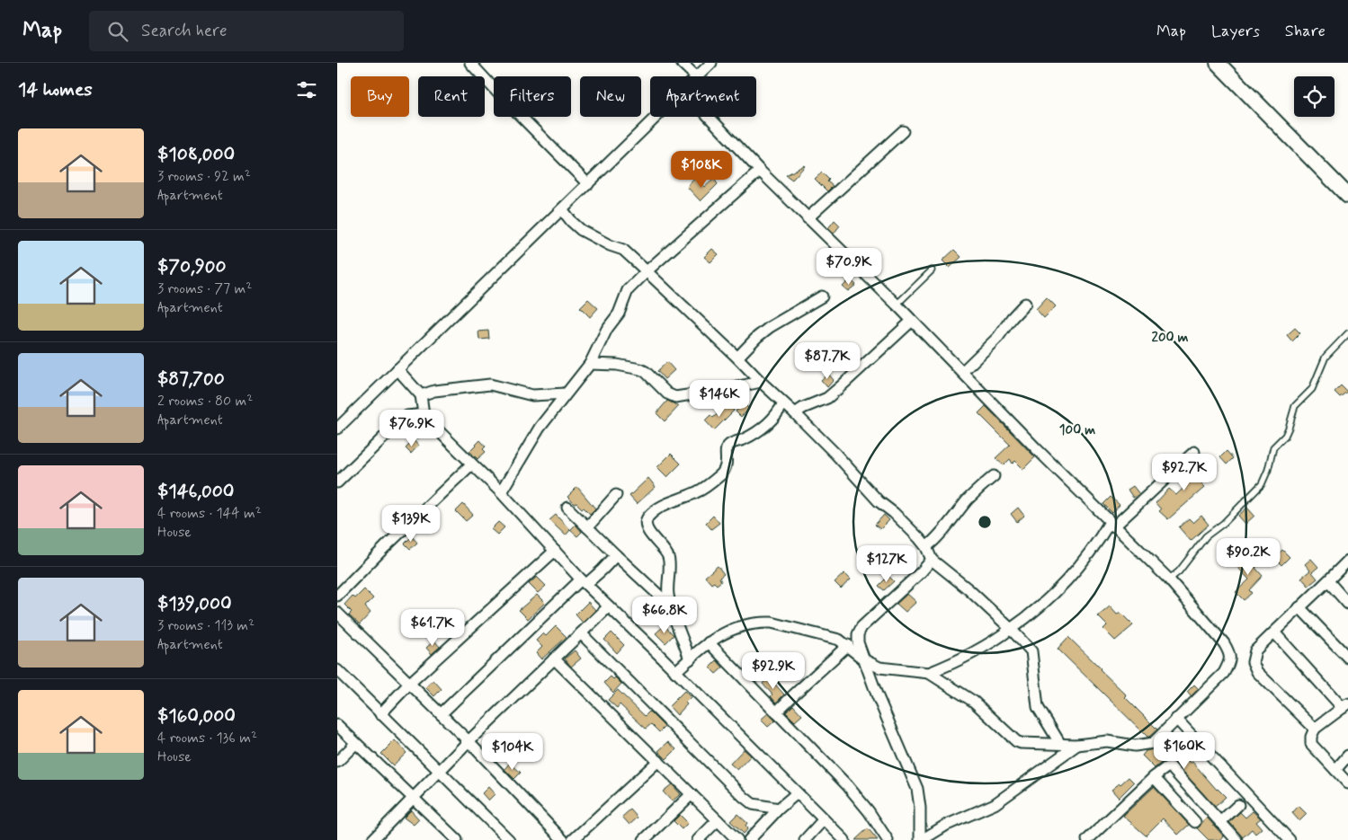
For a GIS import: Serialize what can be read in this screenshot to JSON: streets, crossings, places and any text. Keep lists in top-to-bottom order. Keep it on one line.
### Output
{"page":{"header":"Map","search":"Search here","nav":["Map","Layers","Share"],"heading":"14 homes","chip":["Buy","Rent","Filters","New","Apartment"],"list":[{"name":"$108,000","note":"3 rooms · 92 m² · Apartment"},{"name":"$70,900","note":"3 rooms · 77 m² · Apartment"},{"name":"$87,700","note":"2 rooms · 80 m² · Apartment"},{"name":"$146,000","note":"4 rooms · 144 m² · House"},{"name":"$139,000","note":"3 rooms · 113 m² · Apartment"},{"name":"$160,000","note":"4 rooms · 136 m² · House"}],"price":["$108K","$70.9K","$87.7K","$146K","$76.9K","$92.7K","$139K","$90.2K","$127K","$66.8K","$61.7K","$92.9K","$160K","$104K"]},"rings":["200 m","100 m"]}
